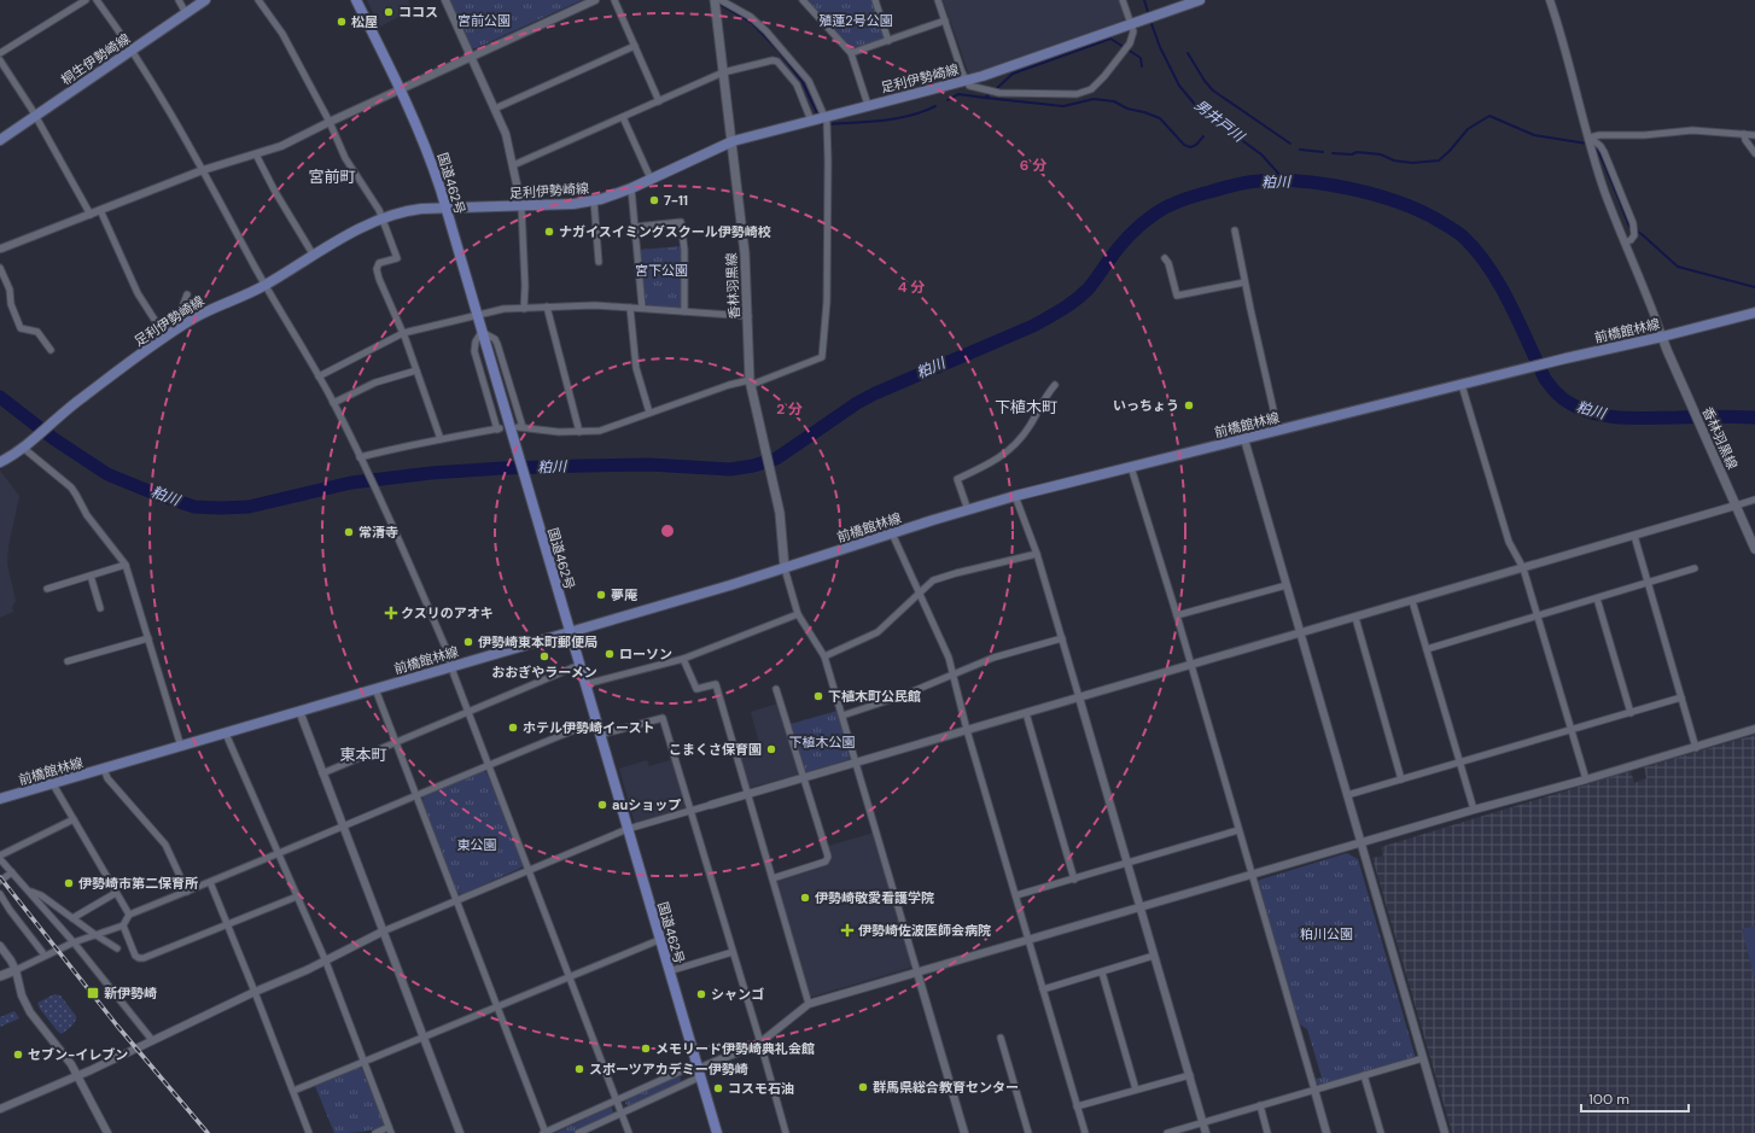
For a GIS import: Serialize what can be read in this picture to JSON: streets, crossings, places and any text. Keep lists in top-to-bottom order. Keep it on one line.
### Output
{"streets":{"highway":["国道462号"],"main road":["桐生伊勢崎線","足利伊勢崎線","香林羽黒線","前橋館林線"]},"crossings":[["足利伊勢崎線","国道462号"],["足利伊勢崎線","香林羽黒線"],["国道462号","前橋館林線"],["香林羽黒線","前橋館林線"]],"districts":["宮前町","下植木町","東本町"],"water":["男井戸川","粕川"],"parks":["宮前公園","殖蓮2号公園","宮下公園","下植木公園","東公園","粕川公園"],"places":{"other":["ココス","松屋","7-11","ナガイスイミングスクール伊勢崎校","いっちょう","常清寺","夢庵","伊勢崎東本町郵便局","ローソン","おおぎやラーメン","下植木町公民館","ホテル伊勢崎イースト","こまくさ保育園","auショップ","伊勢崎市第二保育所","伊勢崎敬愛看護学院","シャンゴ","メモリード伊勢崎典礼会館","セブン-イレブン","スポーツアカデミー伊勢崎","群馬県総合教育センター","コスモ石油"],"health":["クスリのアオキ","伊勢崎佐波医師会病院"],"transit":["新伊勢崎"]},"scale_bar":"100 m","rings":["6 分","4 分","2 分"]}
